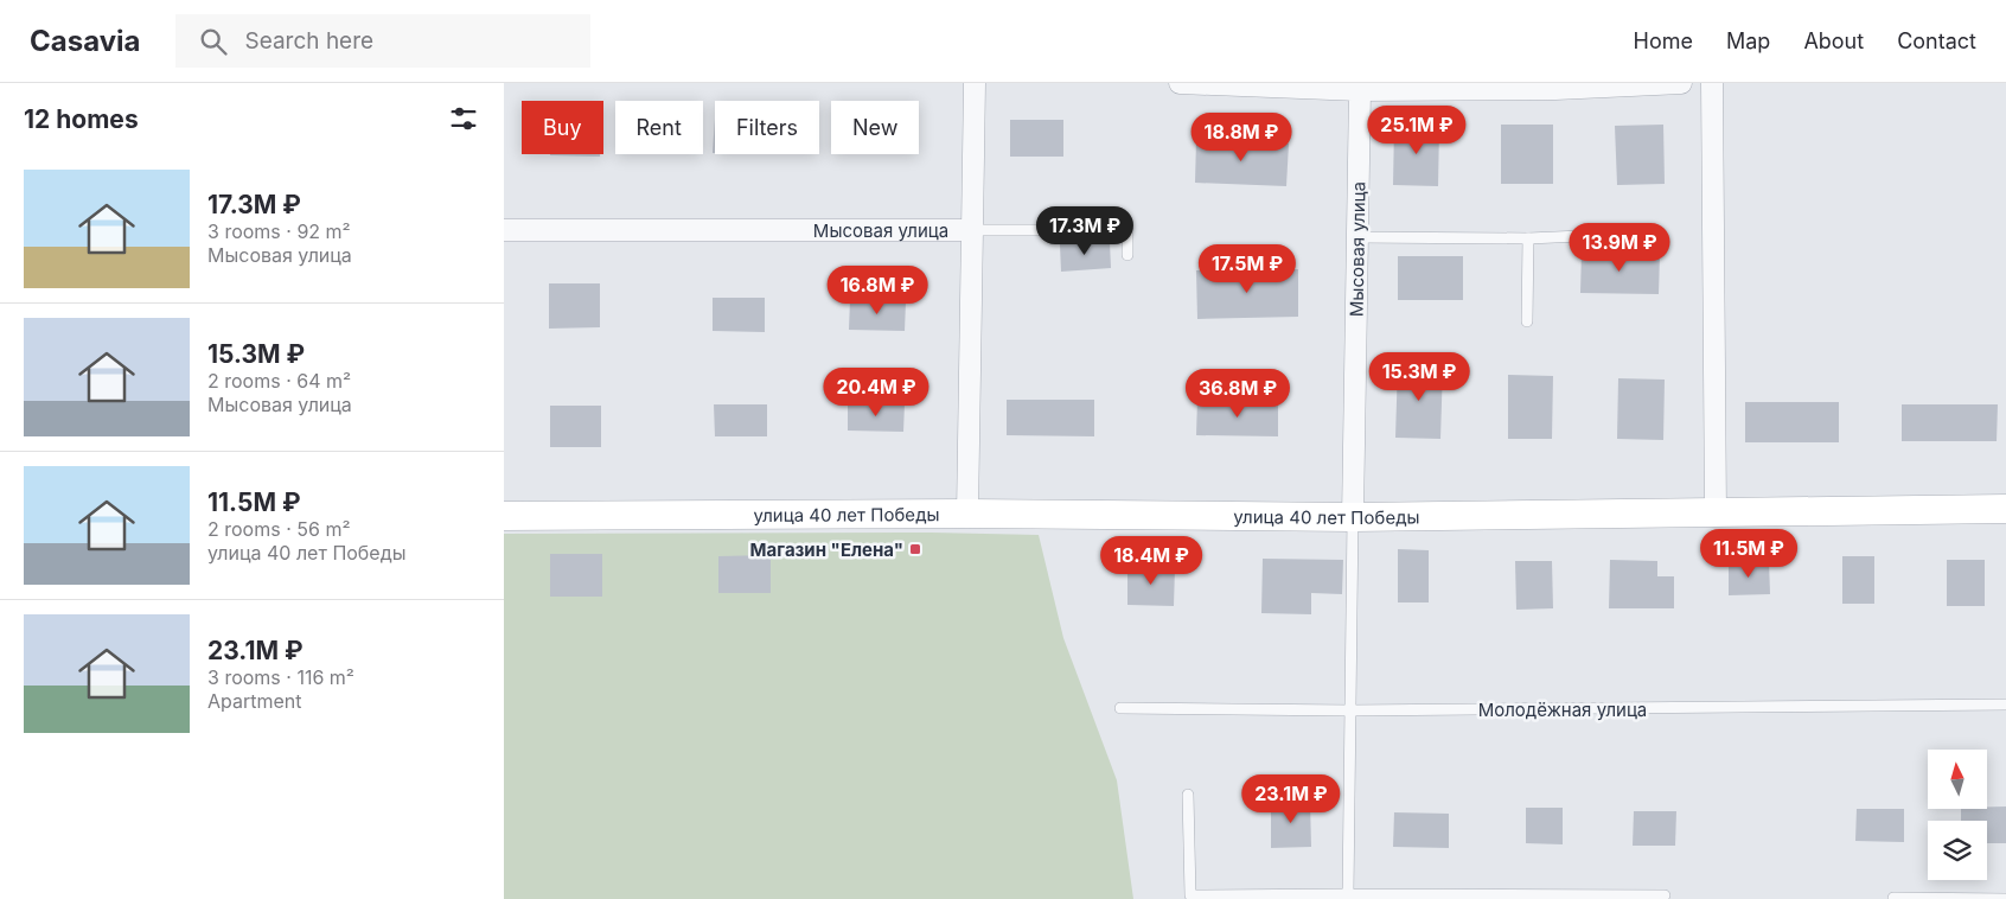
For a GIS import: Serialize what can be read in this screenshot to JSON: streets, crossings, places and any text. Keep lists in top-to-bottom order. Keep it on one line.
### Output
{"streets":{"street":["Мысовая улица","улица 40 лет Победы"],"lane":["Молодёжная улица"]},"crossings":[["Мысовая улица","улица 40 лет Победы"]],"places":{"transit":["Магазин \"Елена\""]},"north":"top","page":{"header":"Casavia","search":"Search here","nav":["Home","Map","About","Contact"],"heading":"12 homes","chip":["Buy","Rent","Filters","New"],"price":["25.1M ₽","18.8M ₽","17.3M ₽","13.9M ₽","17.5M ₽","16.8M ₽","15.3M ₽","20.4M ₽","36.8M ₽","11.5M ₽","18.4M ₽","23.1M ₽"],"list":[{"name":"17.3M ₽","note":"3 rooms · 92 m² · Мысовая улица"},{"name":"15.3M ₽","note":"2 rooms · 64 m² · Мысовая улица"},{"name":"11.5M ₽","note":"2 rooms · 56 m² · улица 40 лет Победы"},{"name":"23.1M ₽","note":"3 rooms · 116 m² · Apartment"}]}}
